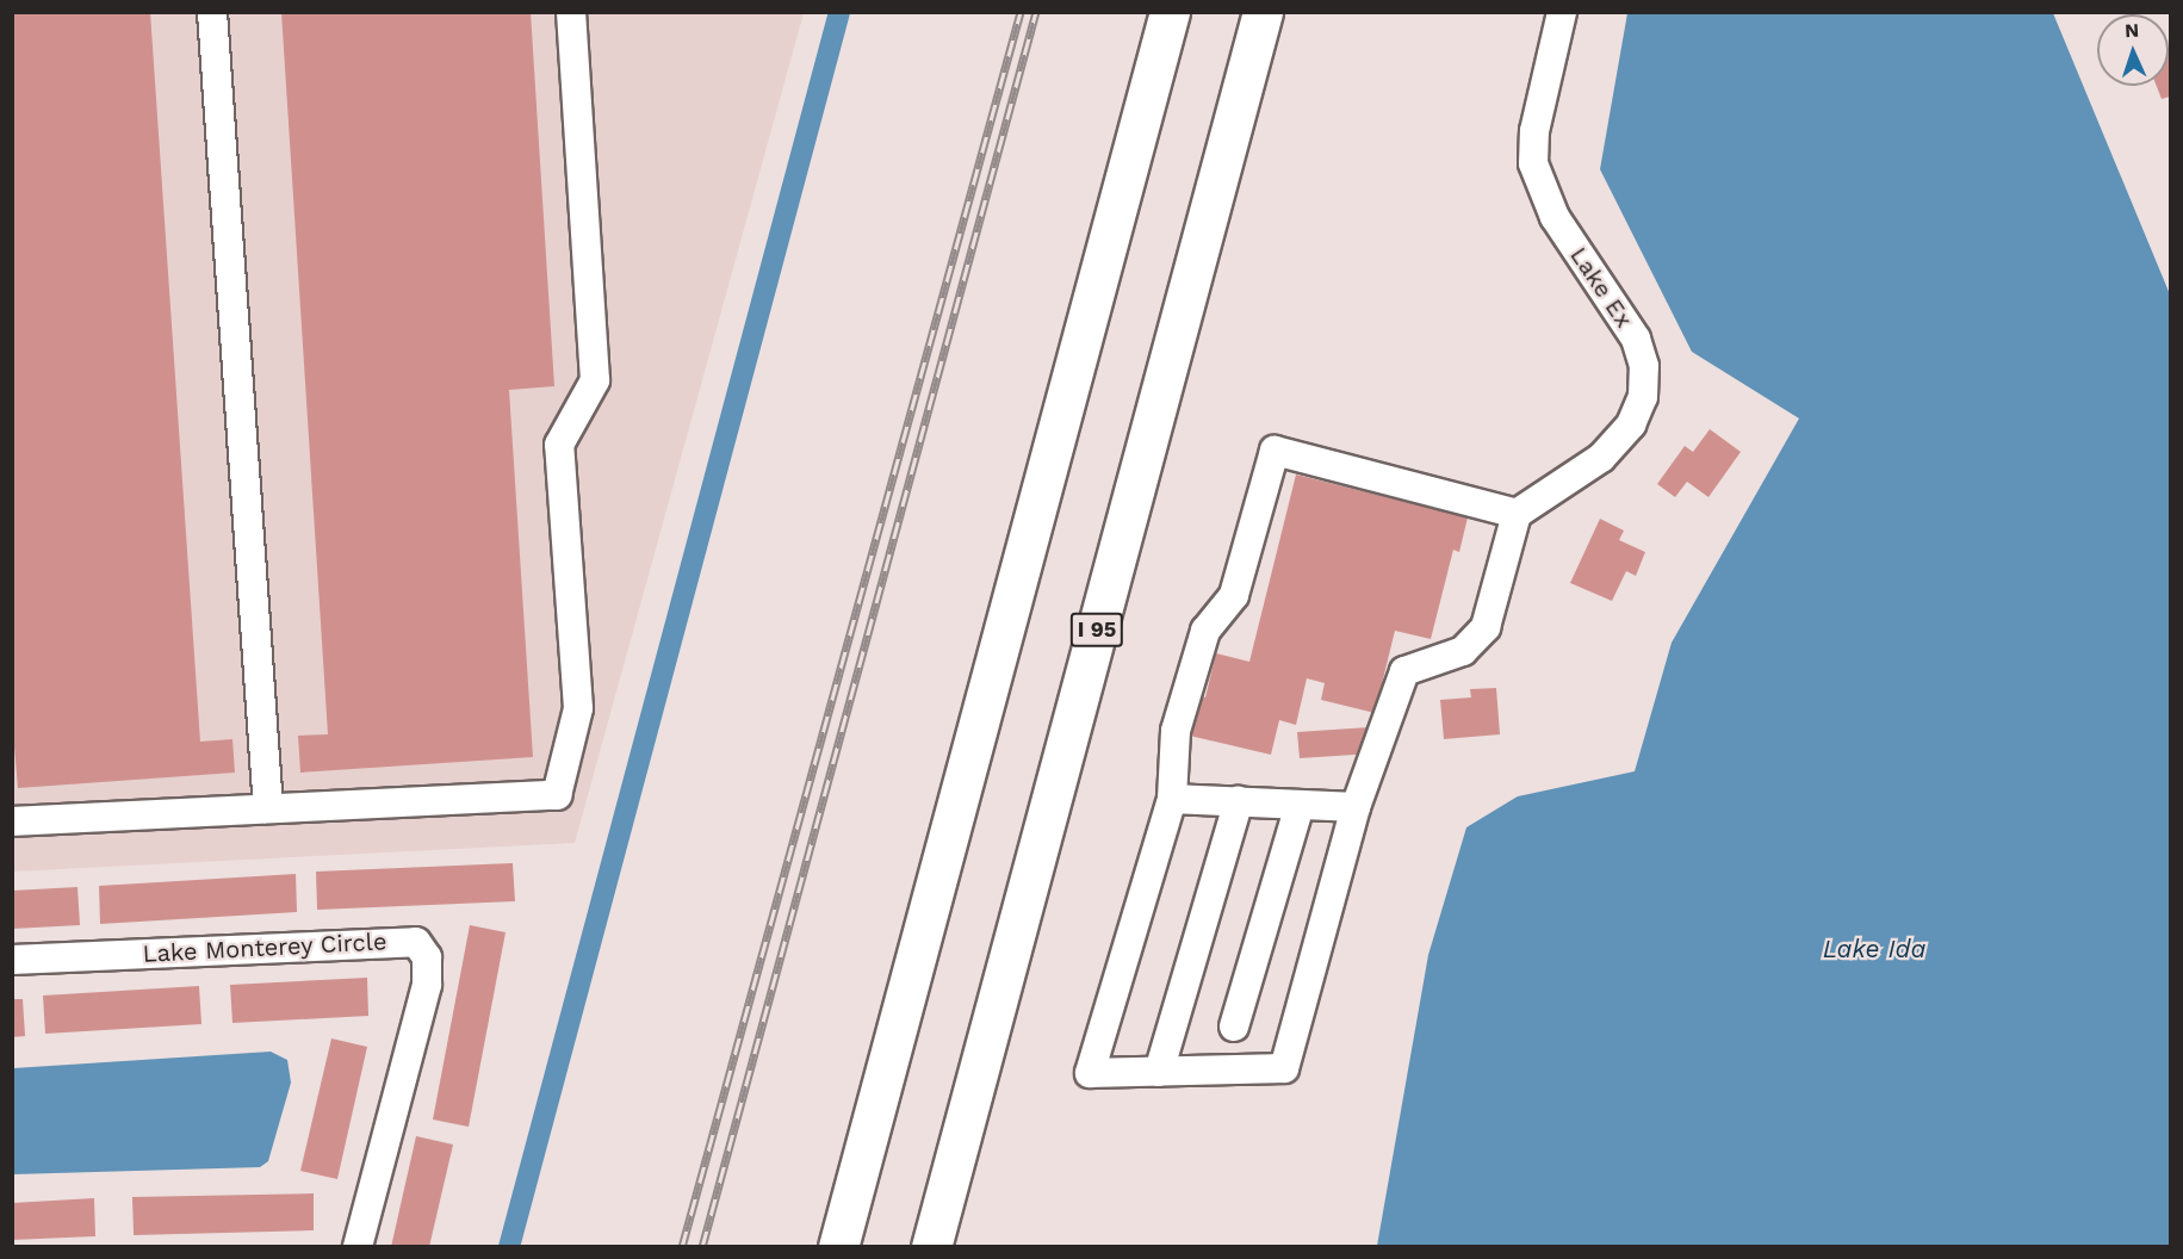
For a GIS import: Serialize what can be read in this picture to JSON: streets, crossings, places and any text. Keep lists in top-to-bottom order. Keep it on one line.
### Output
{"streets":{"highway":["I 95"],"street":["Lake Ex","Lake Monterey Circle"]},"water":["Lake Ida"],"north":"top"}
